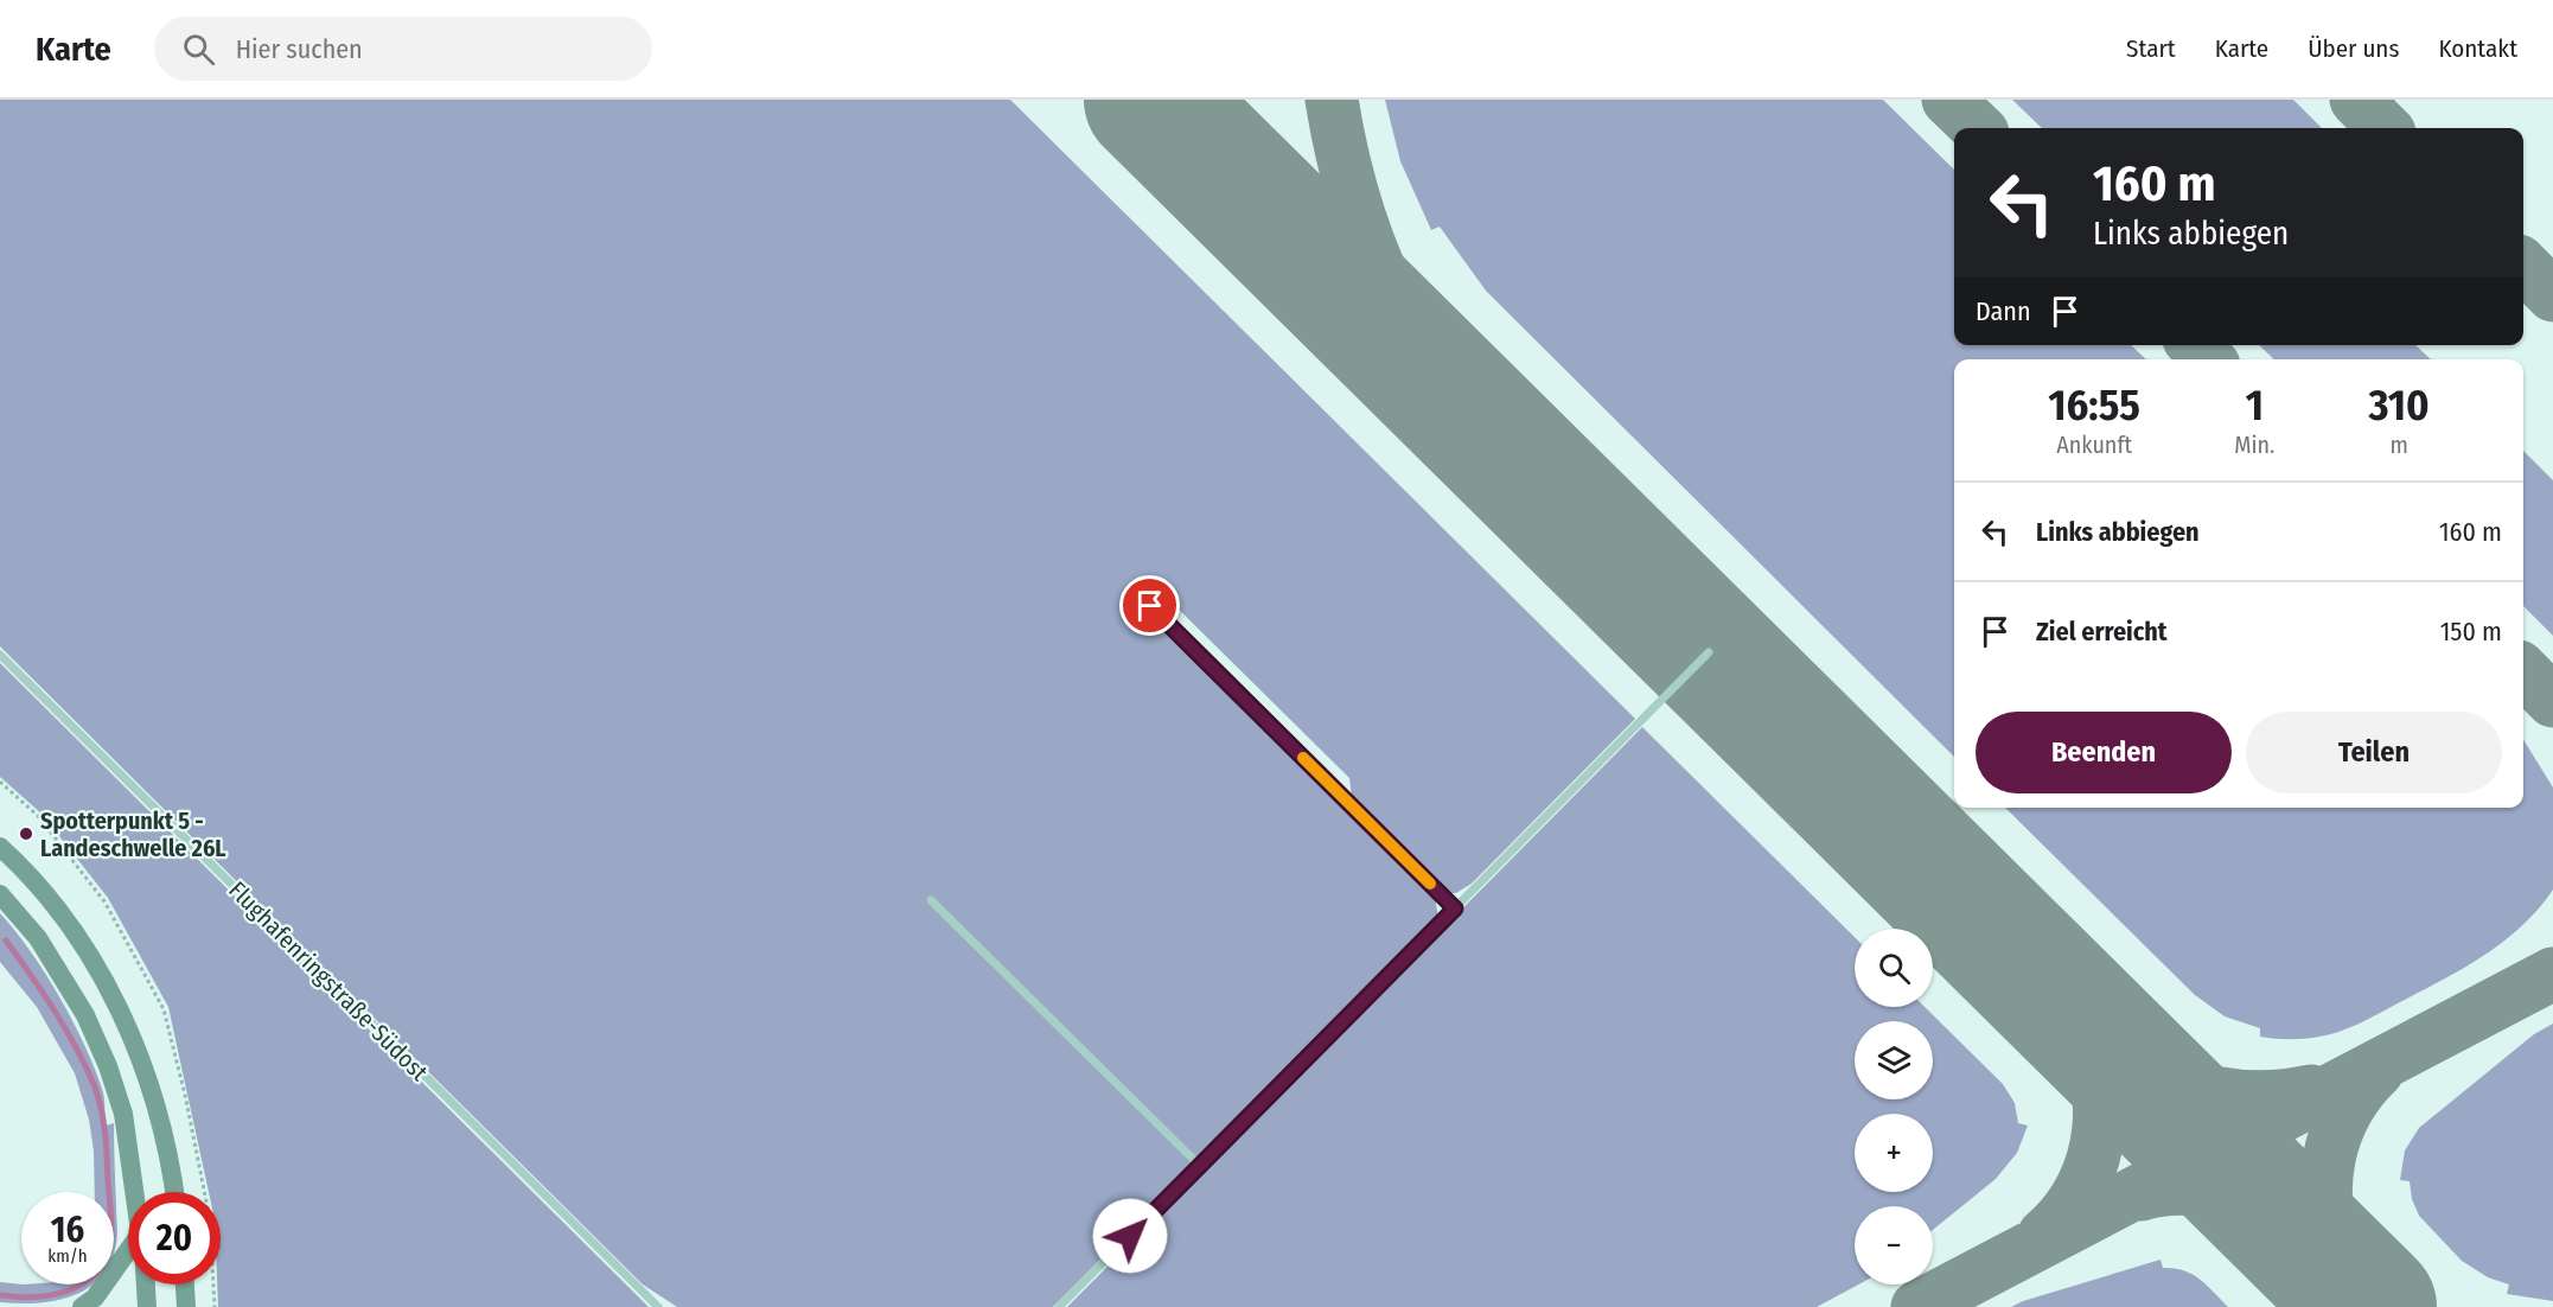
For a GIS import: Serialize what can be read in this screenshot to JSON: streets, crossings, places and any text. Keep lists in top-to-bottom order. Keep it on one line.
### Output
{"streets":{"lane":["Flughafenringstraße-Südost"]},"places":["Spotterpunkt 5 - Landeschwelle 26L"],"page":{"header":"Karte","search":"Hier suchen","nav":["Start","Karte","Über uns","Kontakt"],"turn":["160 m","Links abbiegen"],"then":"Dann","eta":["16:55","Ankunft","1","Min.","310","m"],"list":[{"name":"Links abbiegen","value":"160 m"},{"name":"Ziel erreicht","value":"150 m"}],"buttons":["Beenden","Teilen"],"map_buttons":["+","−"],"speed":"16 km/h","limit":"20"}}
